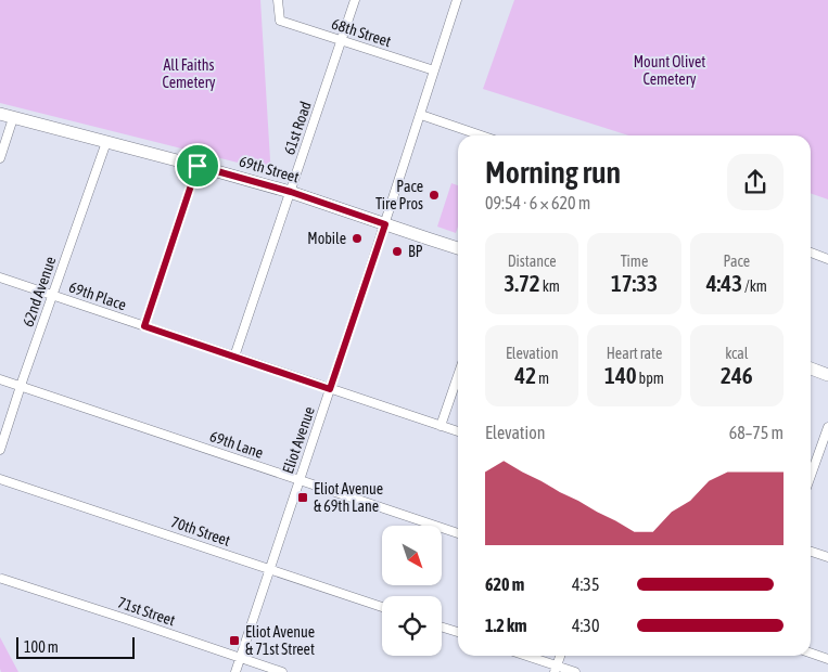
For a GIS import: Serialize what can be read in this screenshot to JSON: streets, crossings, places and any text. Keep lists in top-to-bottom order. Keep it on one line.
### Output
{"streets":{"main road":["69th Street"],"street":["68th Street","61st Road","62nd Avenue","69th Place","Eliot Avenue","69th Lane","70th Street","71st Street"]},"crossings":[["68th Street","61st Road"],["68th Street","Eliot Avenue"],["61st Road","69th Street"],["61st Road","69th Place"],["69th Street","62nd Avenue"],["69th Street","Eliot Avenue"],["62nd Avenue","69th Place"],["62nd Avenue","69th Lane"],["69th Place","Eliot Avenue"],["Eliot Avenue","69th Lane"],["Eliot Avenue","70th Street"],["Eliot Avenue","71st Street"]],"parks":["Mount Olivet Cemetery","All Faiths Cemetery"],"places":{"other":["Pace Tire Pros","Mobile","BP"],"transit":["Eliot Avenue & 69th Lane","Eliot Avenue & 71st Street"]},"scale_bar":"100 m","north":"bottom right","page":{"heading":["Morning run","09:54 · 6 × 620 m"],"stats":[["Distance","3.72 km"],["Time","17:33"],["Pace","4:43 /km"],["Elevation","42 m"],["Heart rate","140 bpm"],["kcal","246"]],"chart":["Elevation","68–75 m"],"list":[{"name":"620 m","note":"4:35"},{"name":"1.2 km","note":"4:30"}],"scale":"100 m"}}
